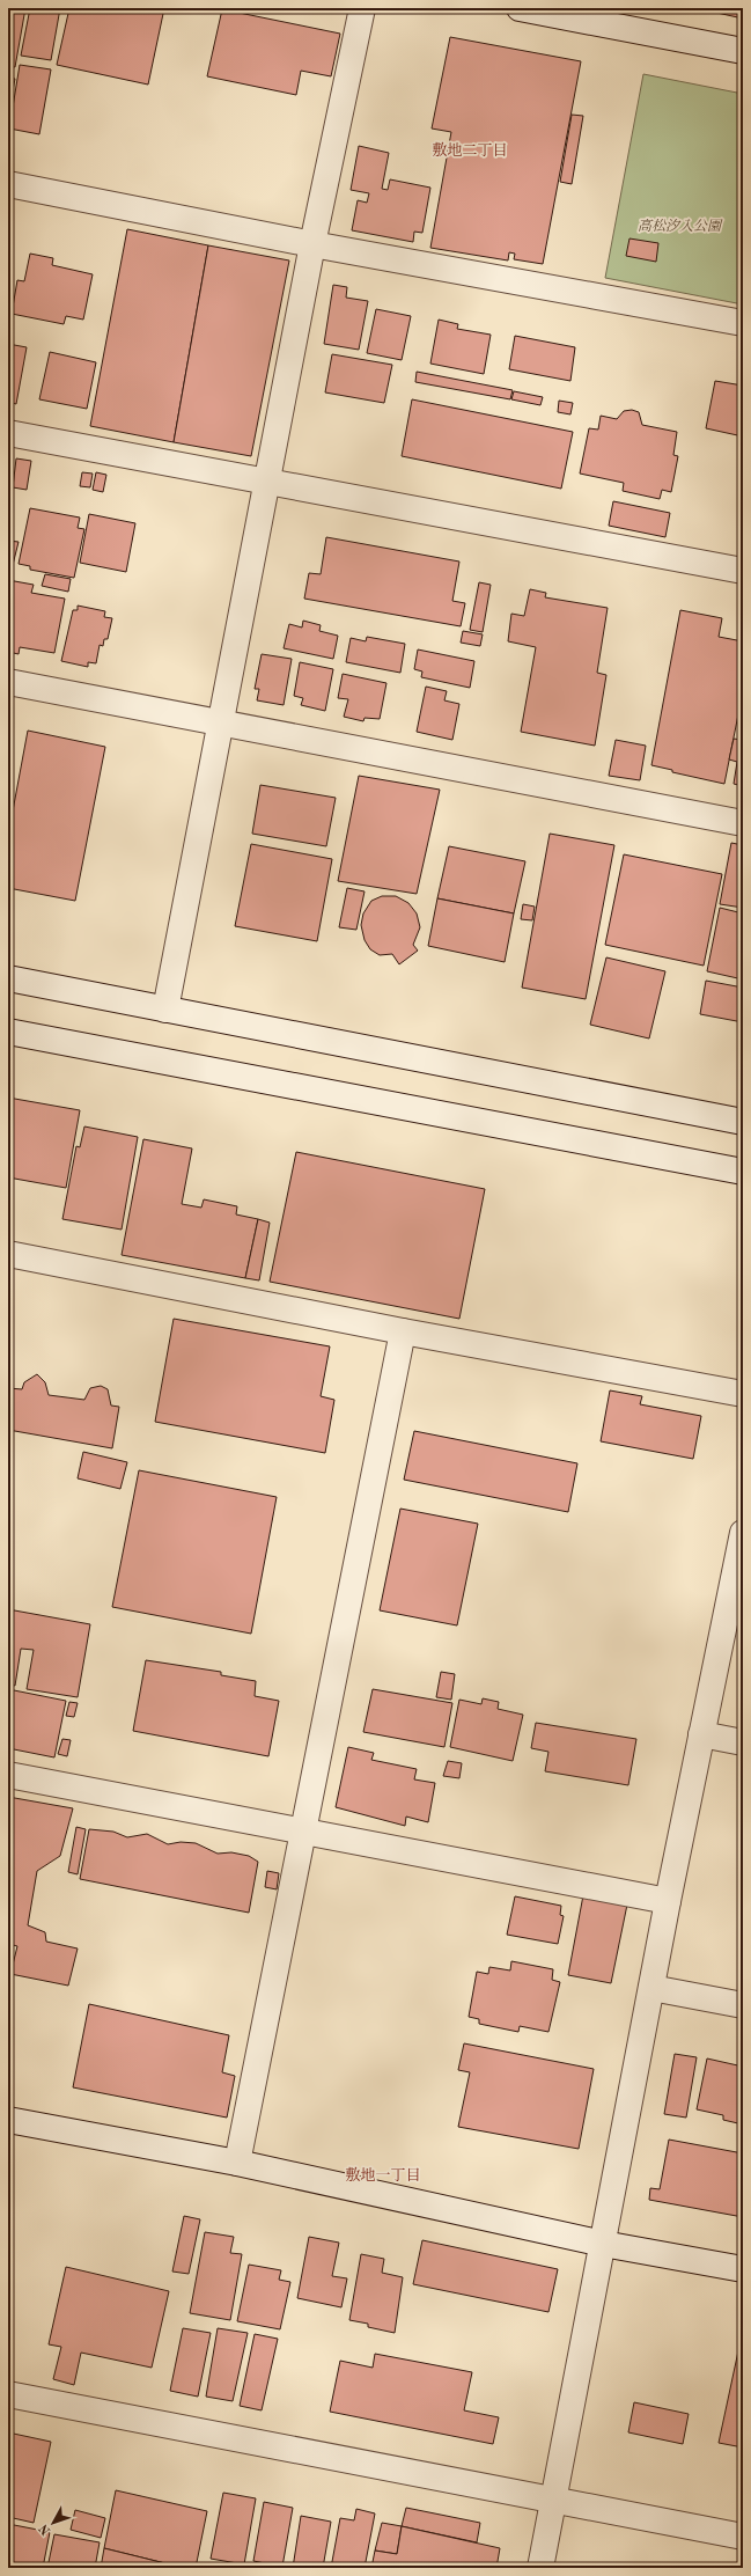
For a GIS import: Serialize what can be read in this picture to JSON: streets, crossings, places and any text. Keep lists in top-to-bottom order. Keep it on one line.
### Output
{"districts":["敷地二丁目","敷地一丁目"],"parks":["高松汐入公園"],"north":"bottom left"}
